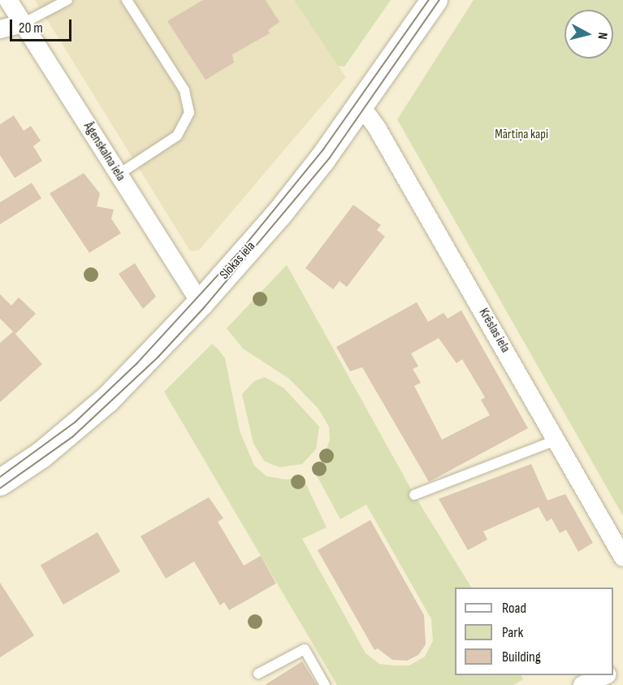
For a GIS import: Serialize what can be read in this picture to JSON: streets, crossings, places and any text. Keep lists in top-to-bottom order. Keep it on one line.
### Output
{"streets":{"main road":["Slokas iela"],"street":["Āgenskalna iela","Krēslas iela"]},"crossings":[["Āgenskalna iela","Slokas iela"],["Slokas iela","Krēslas iela"]],"parks":["Mārtiņa kapi"],"legend":["Road","Park","Building"],"scale_bar":"20 m","north":"right"}
